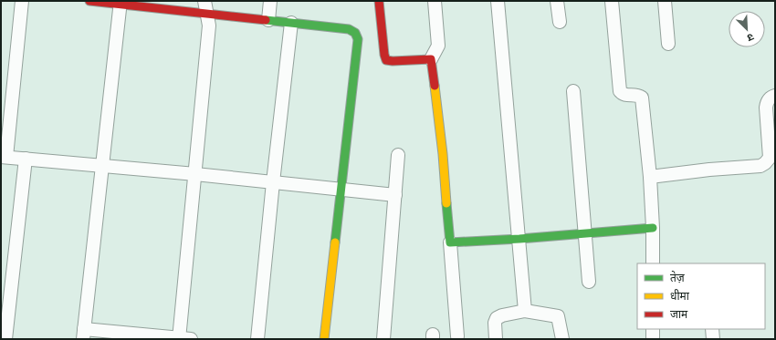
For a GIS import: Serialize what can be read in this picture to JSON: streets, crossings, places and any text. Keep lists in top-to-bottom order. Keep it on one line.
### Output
{"legend":["तेज़","धीमा","जाम"],"north":"bottom right"}
